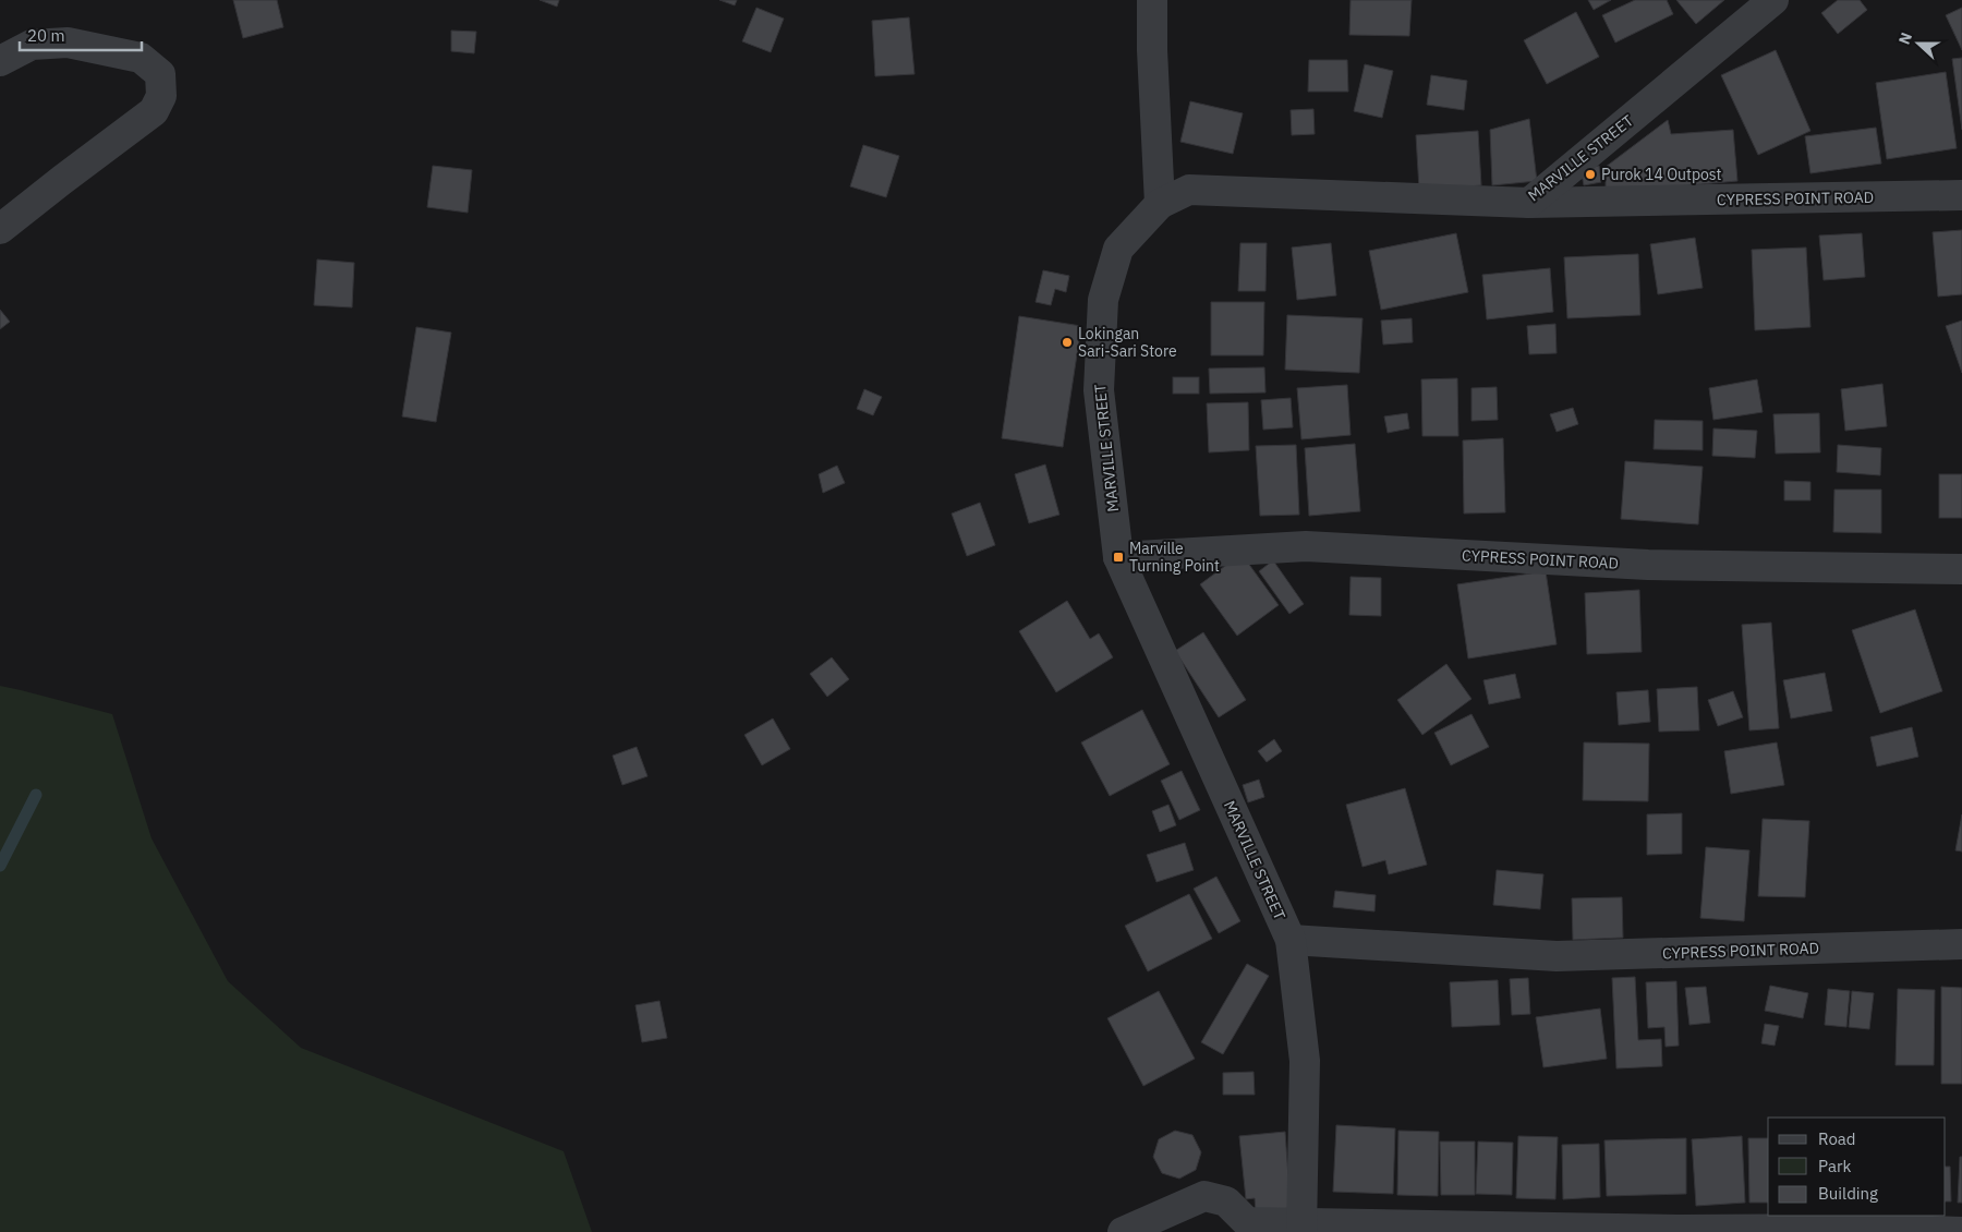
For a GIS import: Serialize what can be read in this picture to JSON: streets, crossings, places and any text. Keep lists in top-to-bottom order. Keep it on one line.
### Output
{"streets":{"street":["MARVILLE STREET","CYPRESS POINT ROAD"]},"crossings":[["MARVILLE STREET","CYPRESS POINT ROAD"]],"places":{"other":["Purok 14 Outpost","Lokingan Sari-Sari Store"],"transit":["Marville Turning Point"]},"legend":["Road","Park","Building"],"scale_bar":"20 m","north":"left"}
